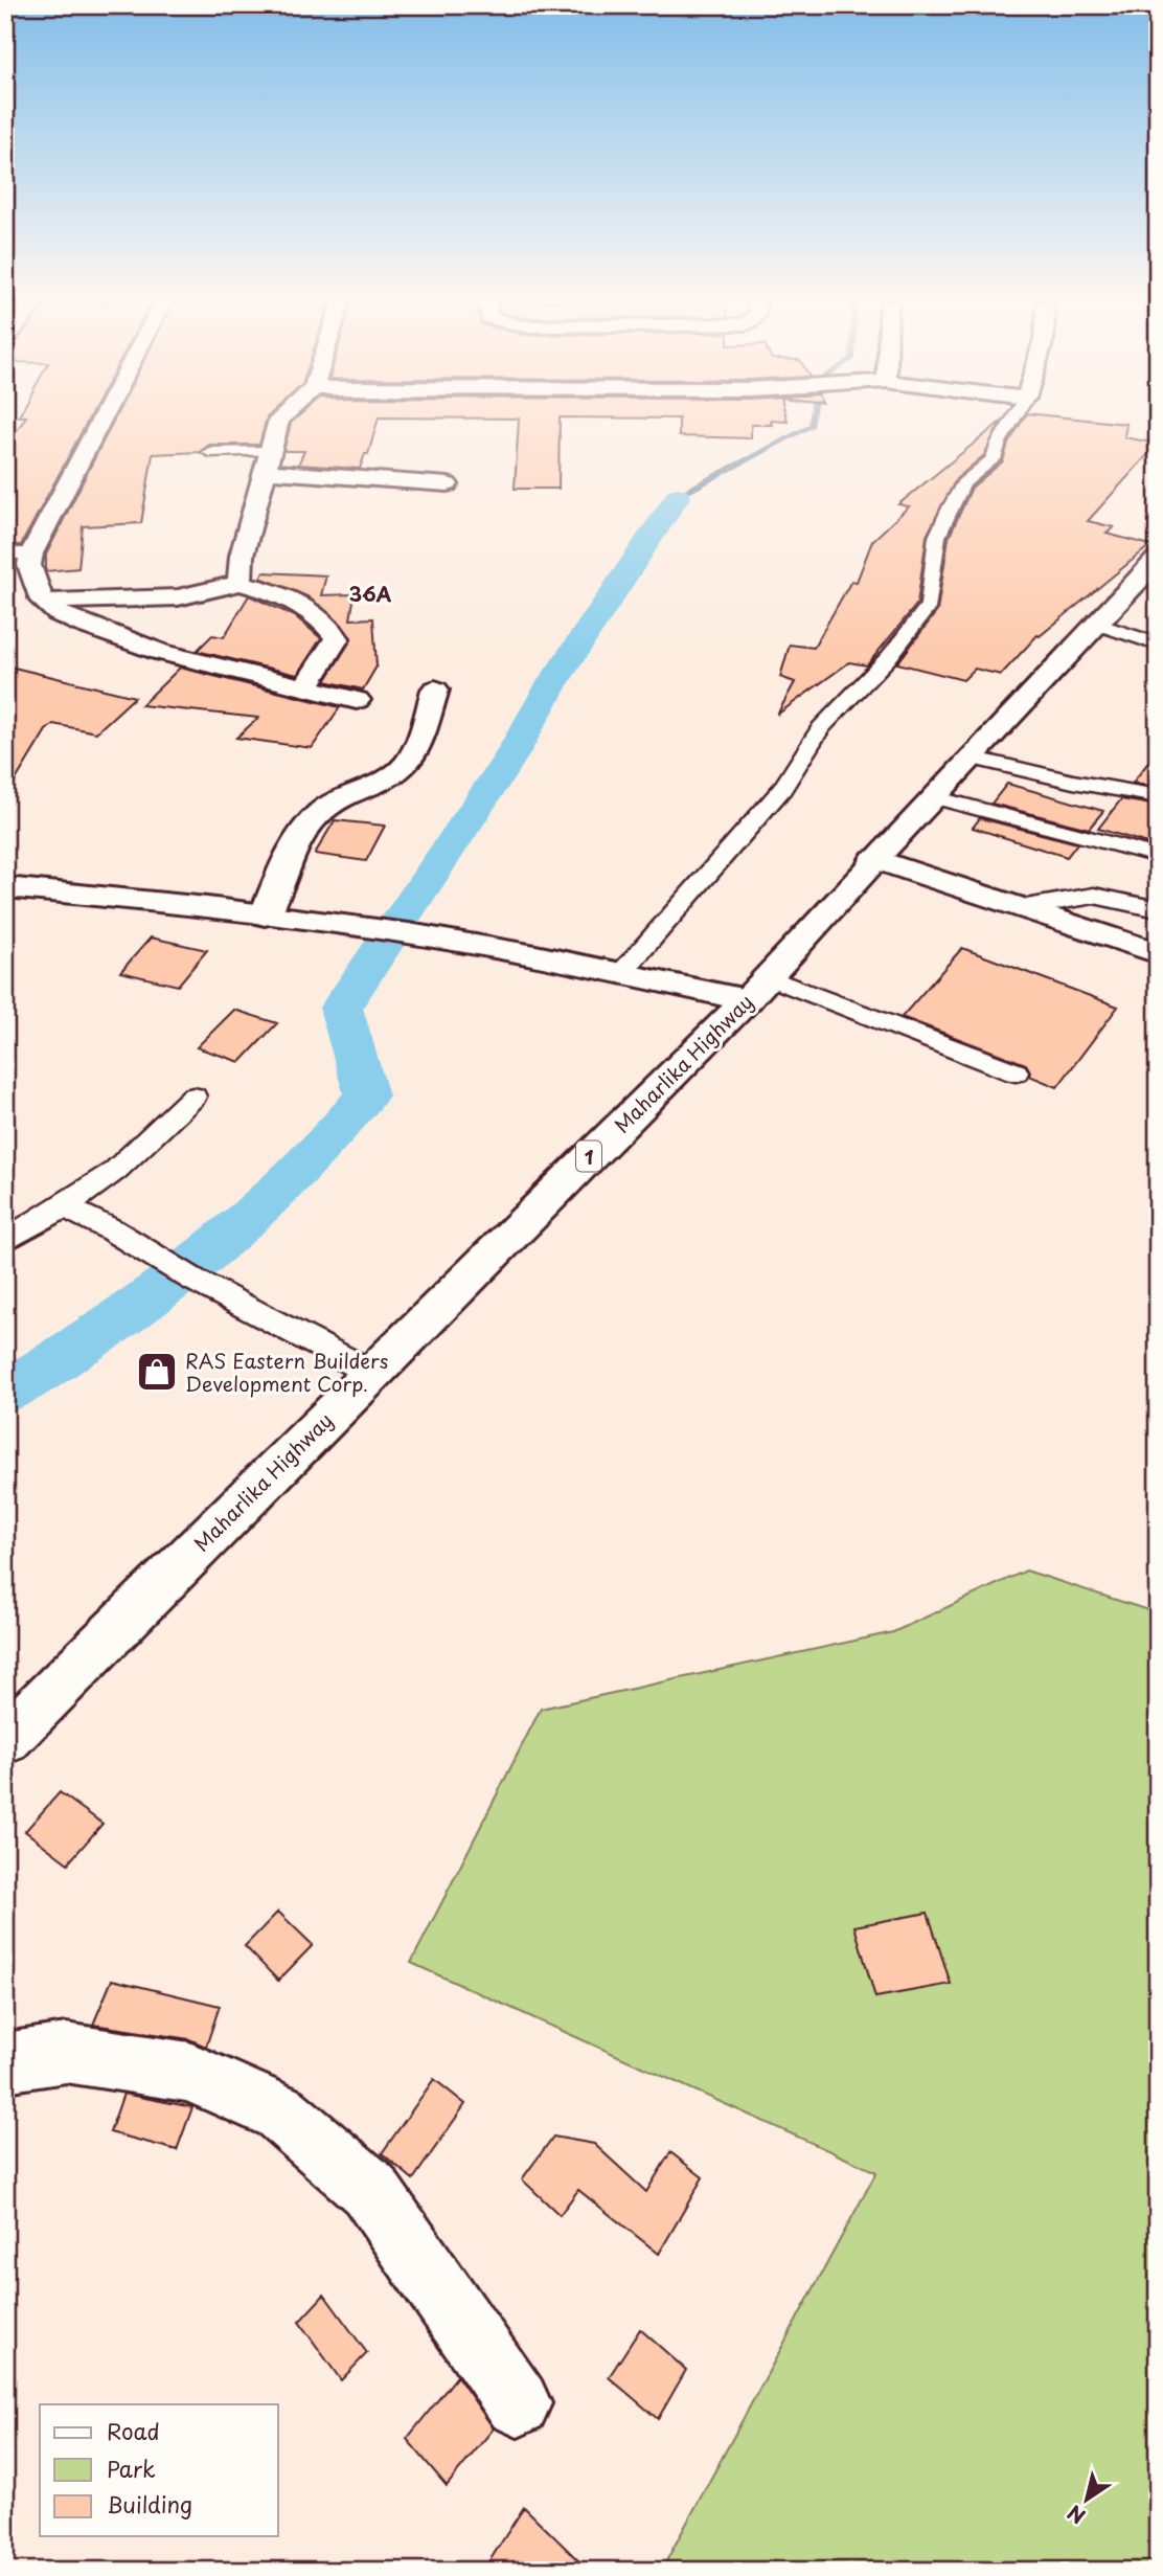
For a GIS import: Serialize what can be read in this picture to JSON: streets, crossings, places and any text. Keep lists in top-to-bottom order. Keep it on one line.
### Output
{"streets":{"main road":["Maharlika Highway","1"]},"districts":["36A"],"places":{"shop":["RAS Eastern Builders Development Corp."]},"legend":["Road","Park","Building"],"north":"bottom left"}
